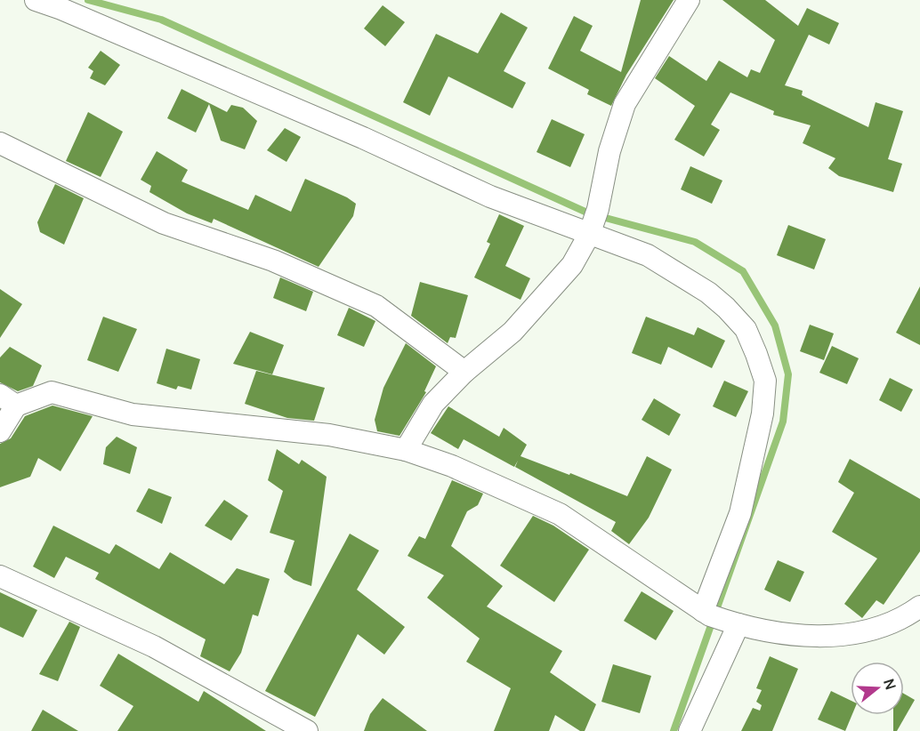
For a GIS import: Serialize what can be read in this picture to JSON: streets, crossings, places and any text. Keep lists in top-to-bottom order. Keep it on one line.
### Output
{"north":"right"}
